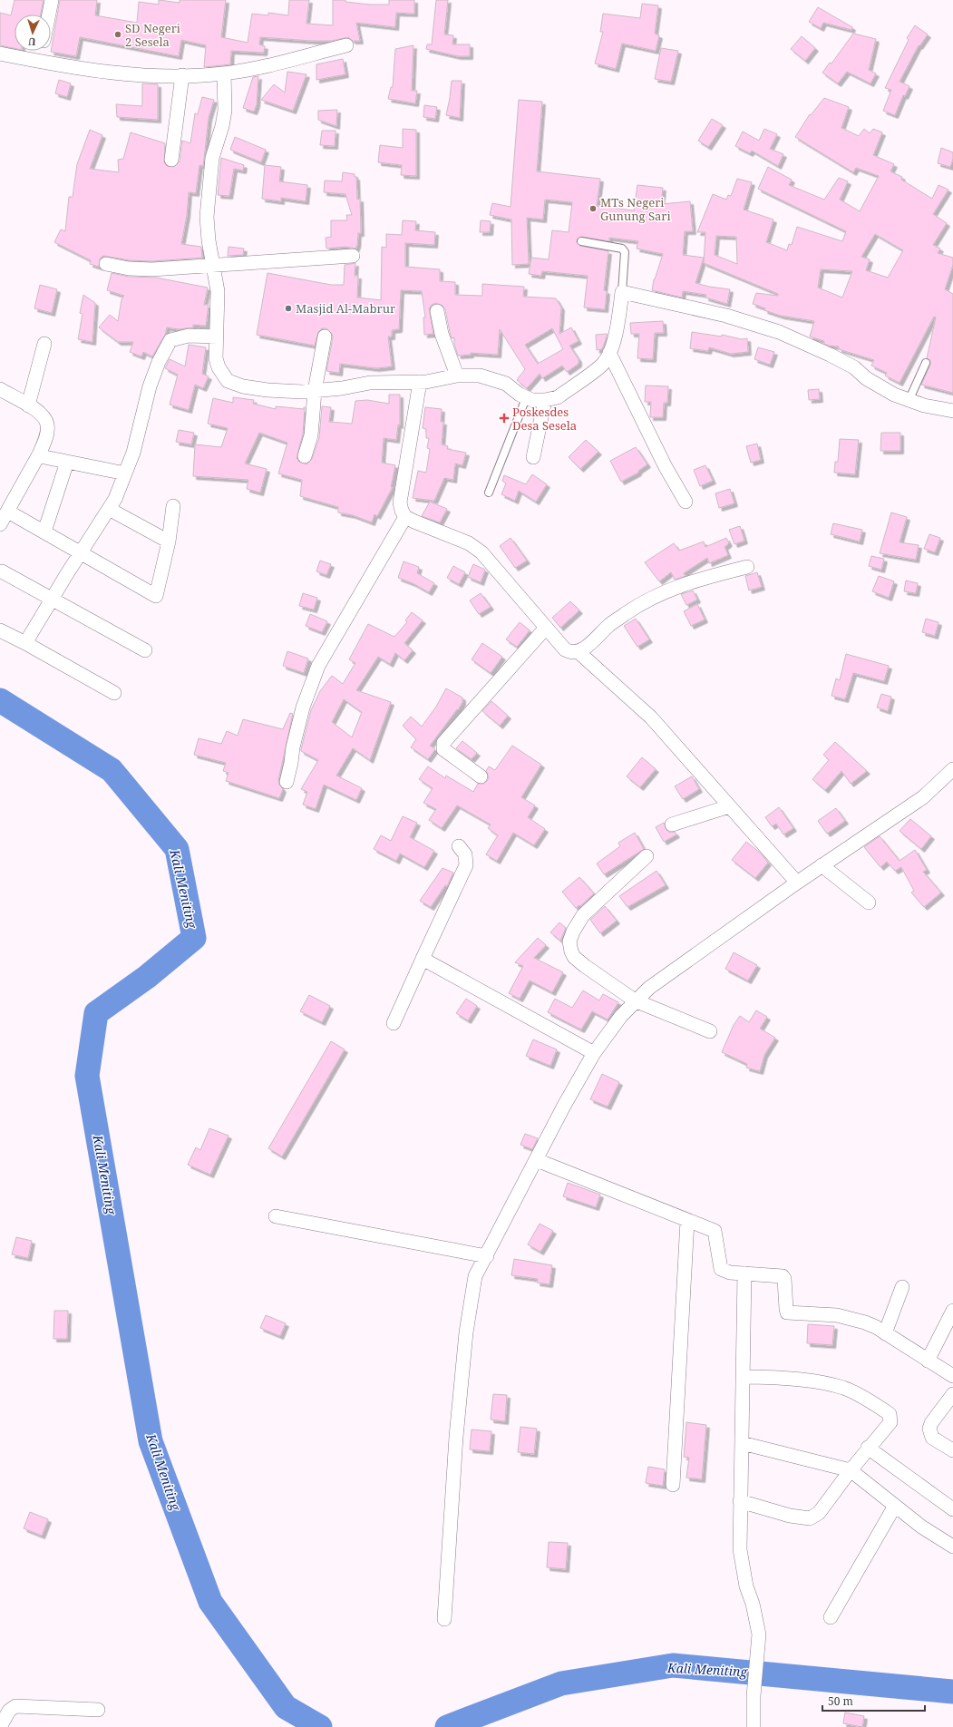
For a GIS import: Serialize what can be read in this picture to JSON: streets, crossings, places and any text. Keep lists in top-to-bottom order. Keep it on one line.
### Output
{"water":["Kali Meniting"],"places":{"other":["SD Negeri 2 Sesela","MTs Negeri Gunung Sari","Masjid Al-Mabrur"],"health":["Poskesdes Desa Sesela"]},"scale_bar":"50 m","north":"bottom"}
